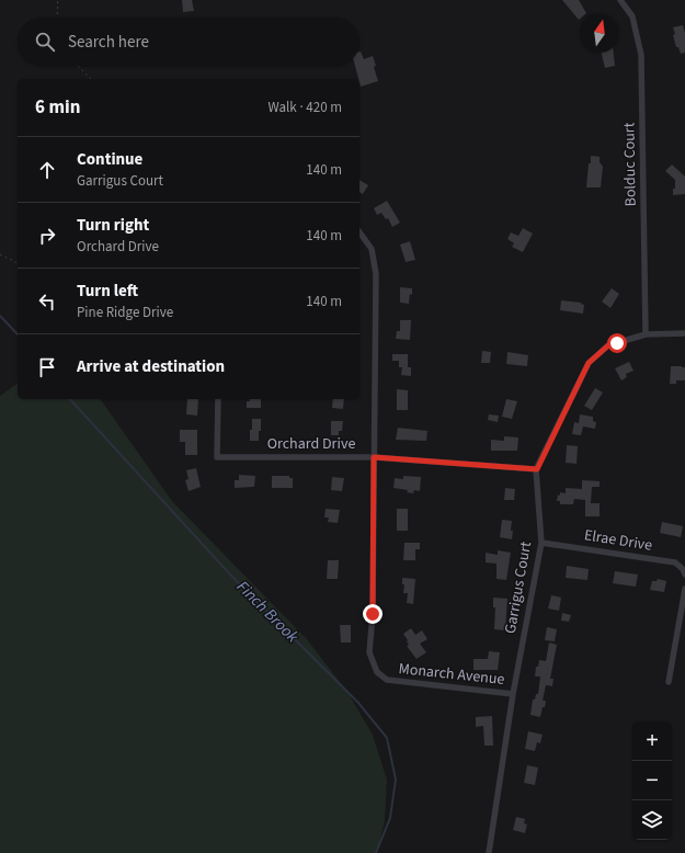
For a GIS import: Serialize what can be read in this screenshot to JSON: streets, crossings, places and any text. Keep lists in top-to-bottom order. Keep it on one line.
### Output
{"streets":{"street":["Bolduc Court","Orchard Drive","Elrae Drive","Garrigus Court","Monarch Avenue"]},"crossings":[["Bolduc Court","Garrigus Court"],["Orchard Drive","Garrigus Court"],["Orchard Drive","Monarch Avenue"],["Elrae Drive","Garrigus Court"],["Garrigus Court","Monarch Avenue"]],"water":["Finch Brook"],"north":"top","page":{"search":"Search here","heading":["6 min","Walk · 420 m"],"list":[["Continue","Garrigus Court","140 m"],["Turn right","Orchard Drive","140 m"],["Turn left","Pine Ridge Drive","140 m"],"Arrive at destination"],"map_buttons":["+","−"]}}
